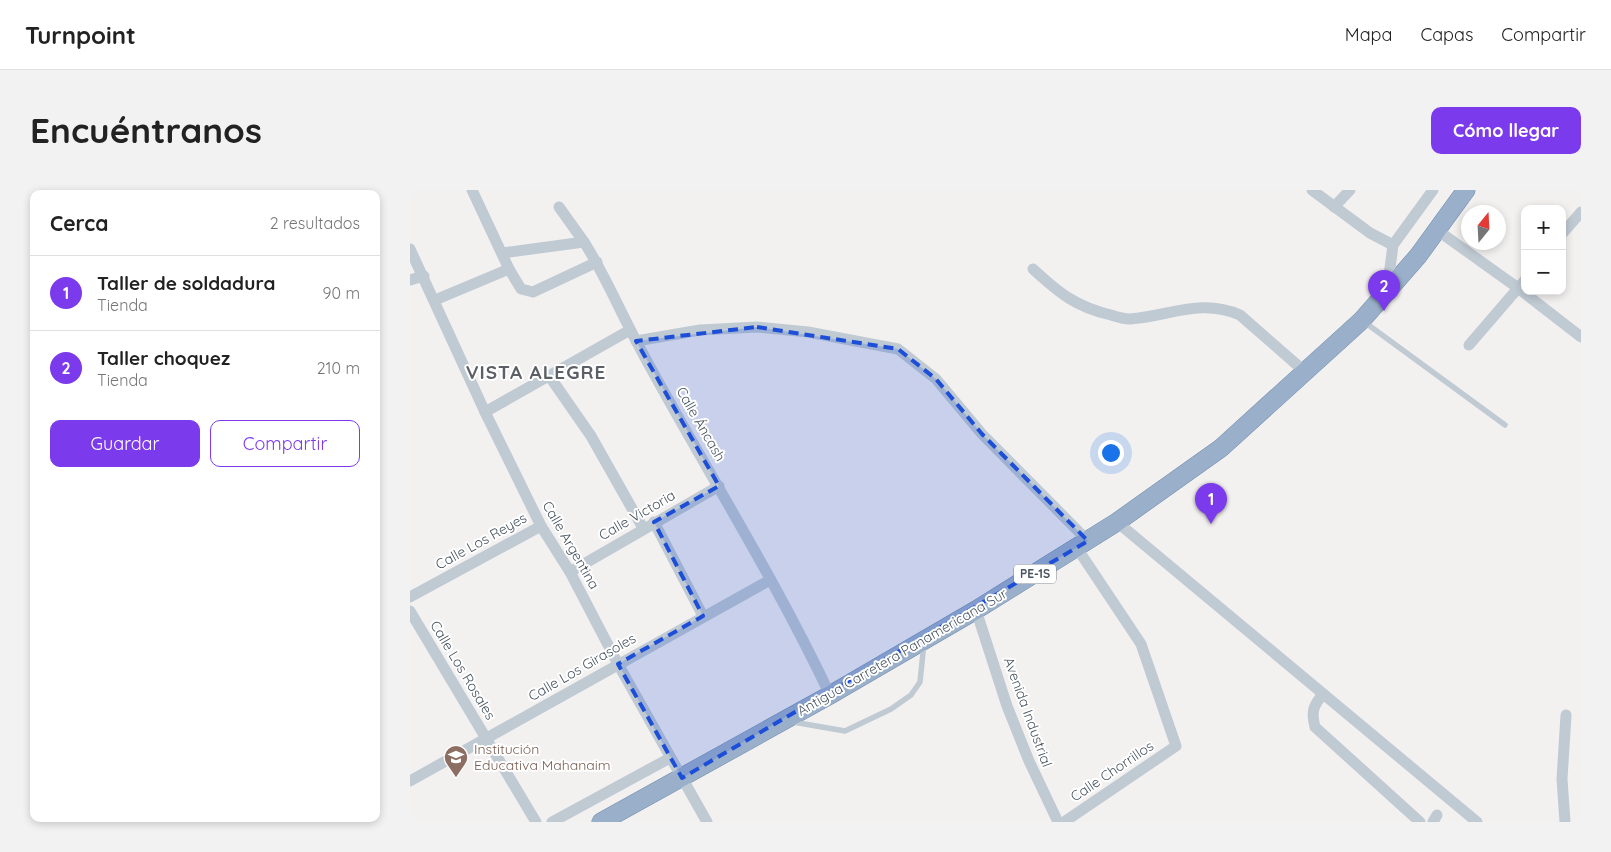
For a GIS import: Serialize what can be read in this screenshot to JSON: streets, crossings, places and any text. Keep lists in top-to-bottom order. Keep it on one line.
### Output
{"streets":{"highway":["PE-1S","Antigua Carretera Panamericana Sur"],"street":["Calle Áncash","Calle Victoria","Calle Los Reyes","Calle Argentina","Calle Los Girasoles","Calle Los Rosales","Avenida Industrial","Calle Chorrillos"]},"crossings":[["Calle Áncash","Calle Victoria"],["Calle Áncash","Antigua Carretera Panamericana Sur"],["Calle Áncash","Calle Los Girasoles"],["Calle Victoria","Calle Argentina"],["Calle Los Reyes","Calle Argentina"],["Calle Argentina","Antigua Carretera Panamericana Sur"],["Calle Argentina","Calle Los Girasoles"],["Antigua Carretera Panamericana Sur","Avenida Industrial"],["Antigua Carretera Panamericana Sur","Calle Chorrillos"],["Calle Los Girasoles","Calle Los Rosales"]],"districts":["VISTA ALEGRE"],"places":{"school or university":["Institución Educativa Mahanaim"]},"north":"top","page":{"header":"Turnpoint","nav":["Mapa","Capas","Compartir"],"buttons":["Cómo llegar",["Guardar","Compartir"]],"title":"Encuéntranos","heading":["Cerca","2 resultados"],"map_buttons":["+","−"],"list":[{"mark":"1","name":"Taller de soldadura","note":"Tienda","value":"90 m"},{"mark":"2","name":"Taller choquez","note":"Tienda","value":"210 m"}],"pins":["2","1"]}}
